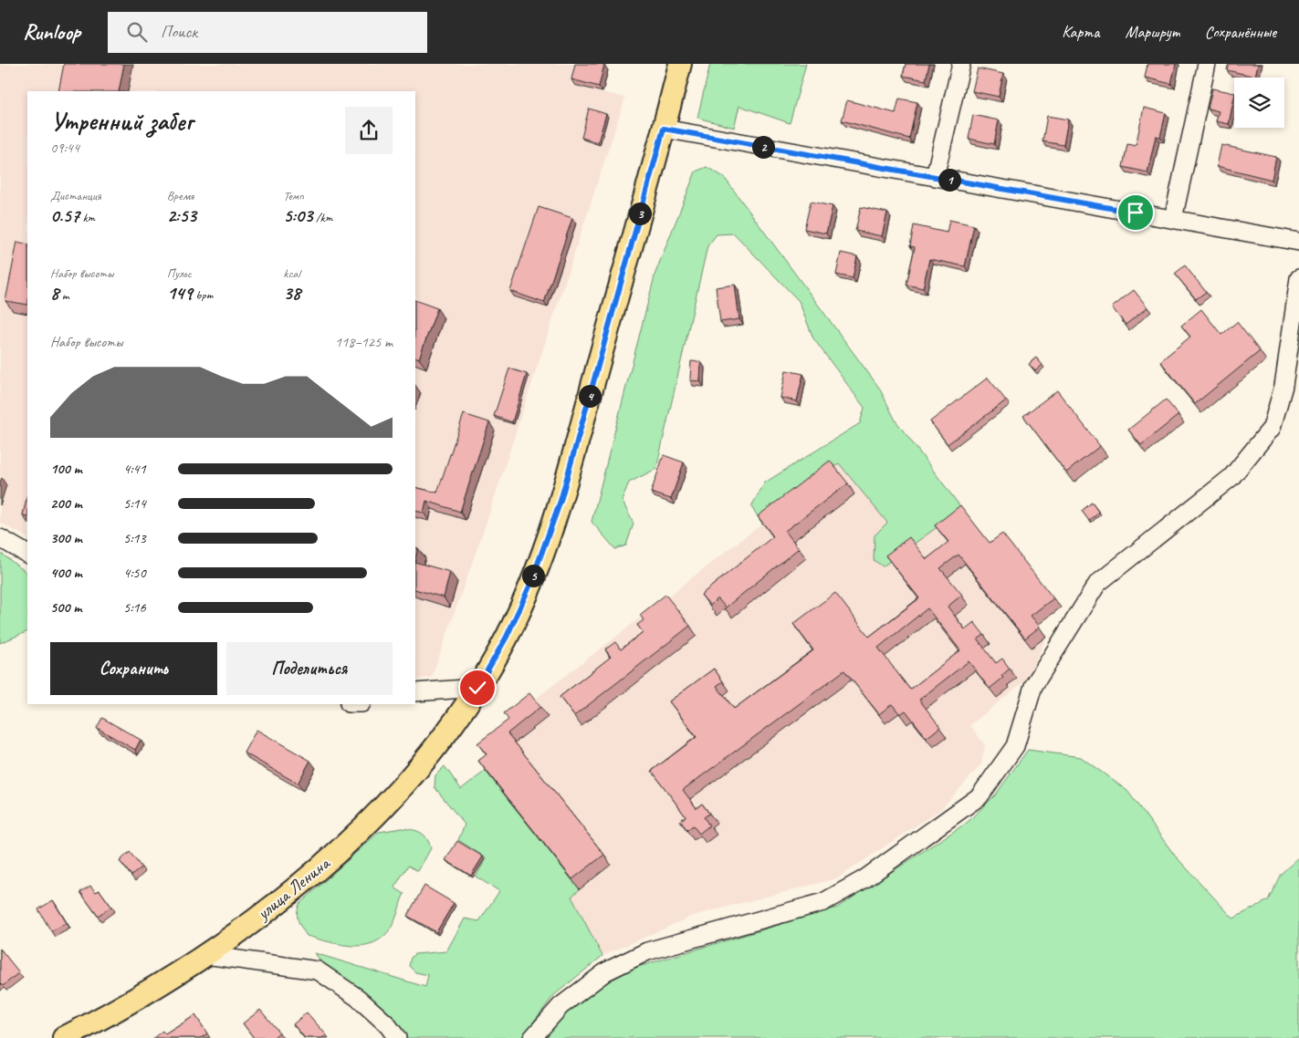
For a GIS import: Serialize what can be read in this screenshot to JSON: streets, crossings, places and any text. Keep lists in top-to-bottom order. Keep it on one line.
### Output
{"streets":{"main road":["улица Ленина"]},"page":{"header":"Runloop","search":"Поиск","nav":["Карта","Маршрут","Сохранённые"],"heading":["Утренний забег","09:44"],"pins":["2","1","3","4","5"],"stats":[["Дистанция","0.57 km"],["Время","2:53"],["Темп","5:03 /km"],["Набор высоты","8 m"],["Пульс","149 bpm"],["kcal","38"]],"chart":["Набор высоты","118–125 m"],"list":[{"name":"100 m","note":"4:41"},{"name":"200 m","note":"5:14"},{"name":"300 m","note":"5:13"},{"name":"400 m","note":"4:50"},{"name":"500 m","note":"5:16"}],"buttons":["Сохранить","Поделиться"]}}
